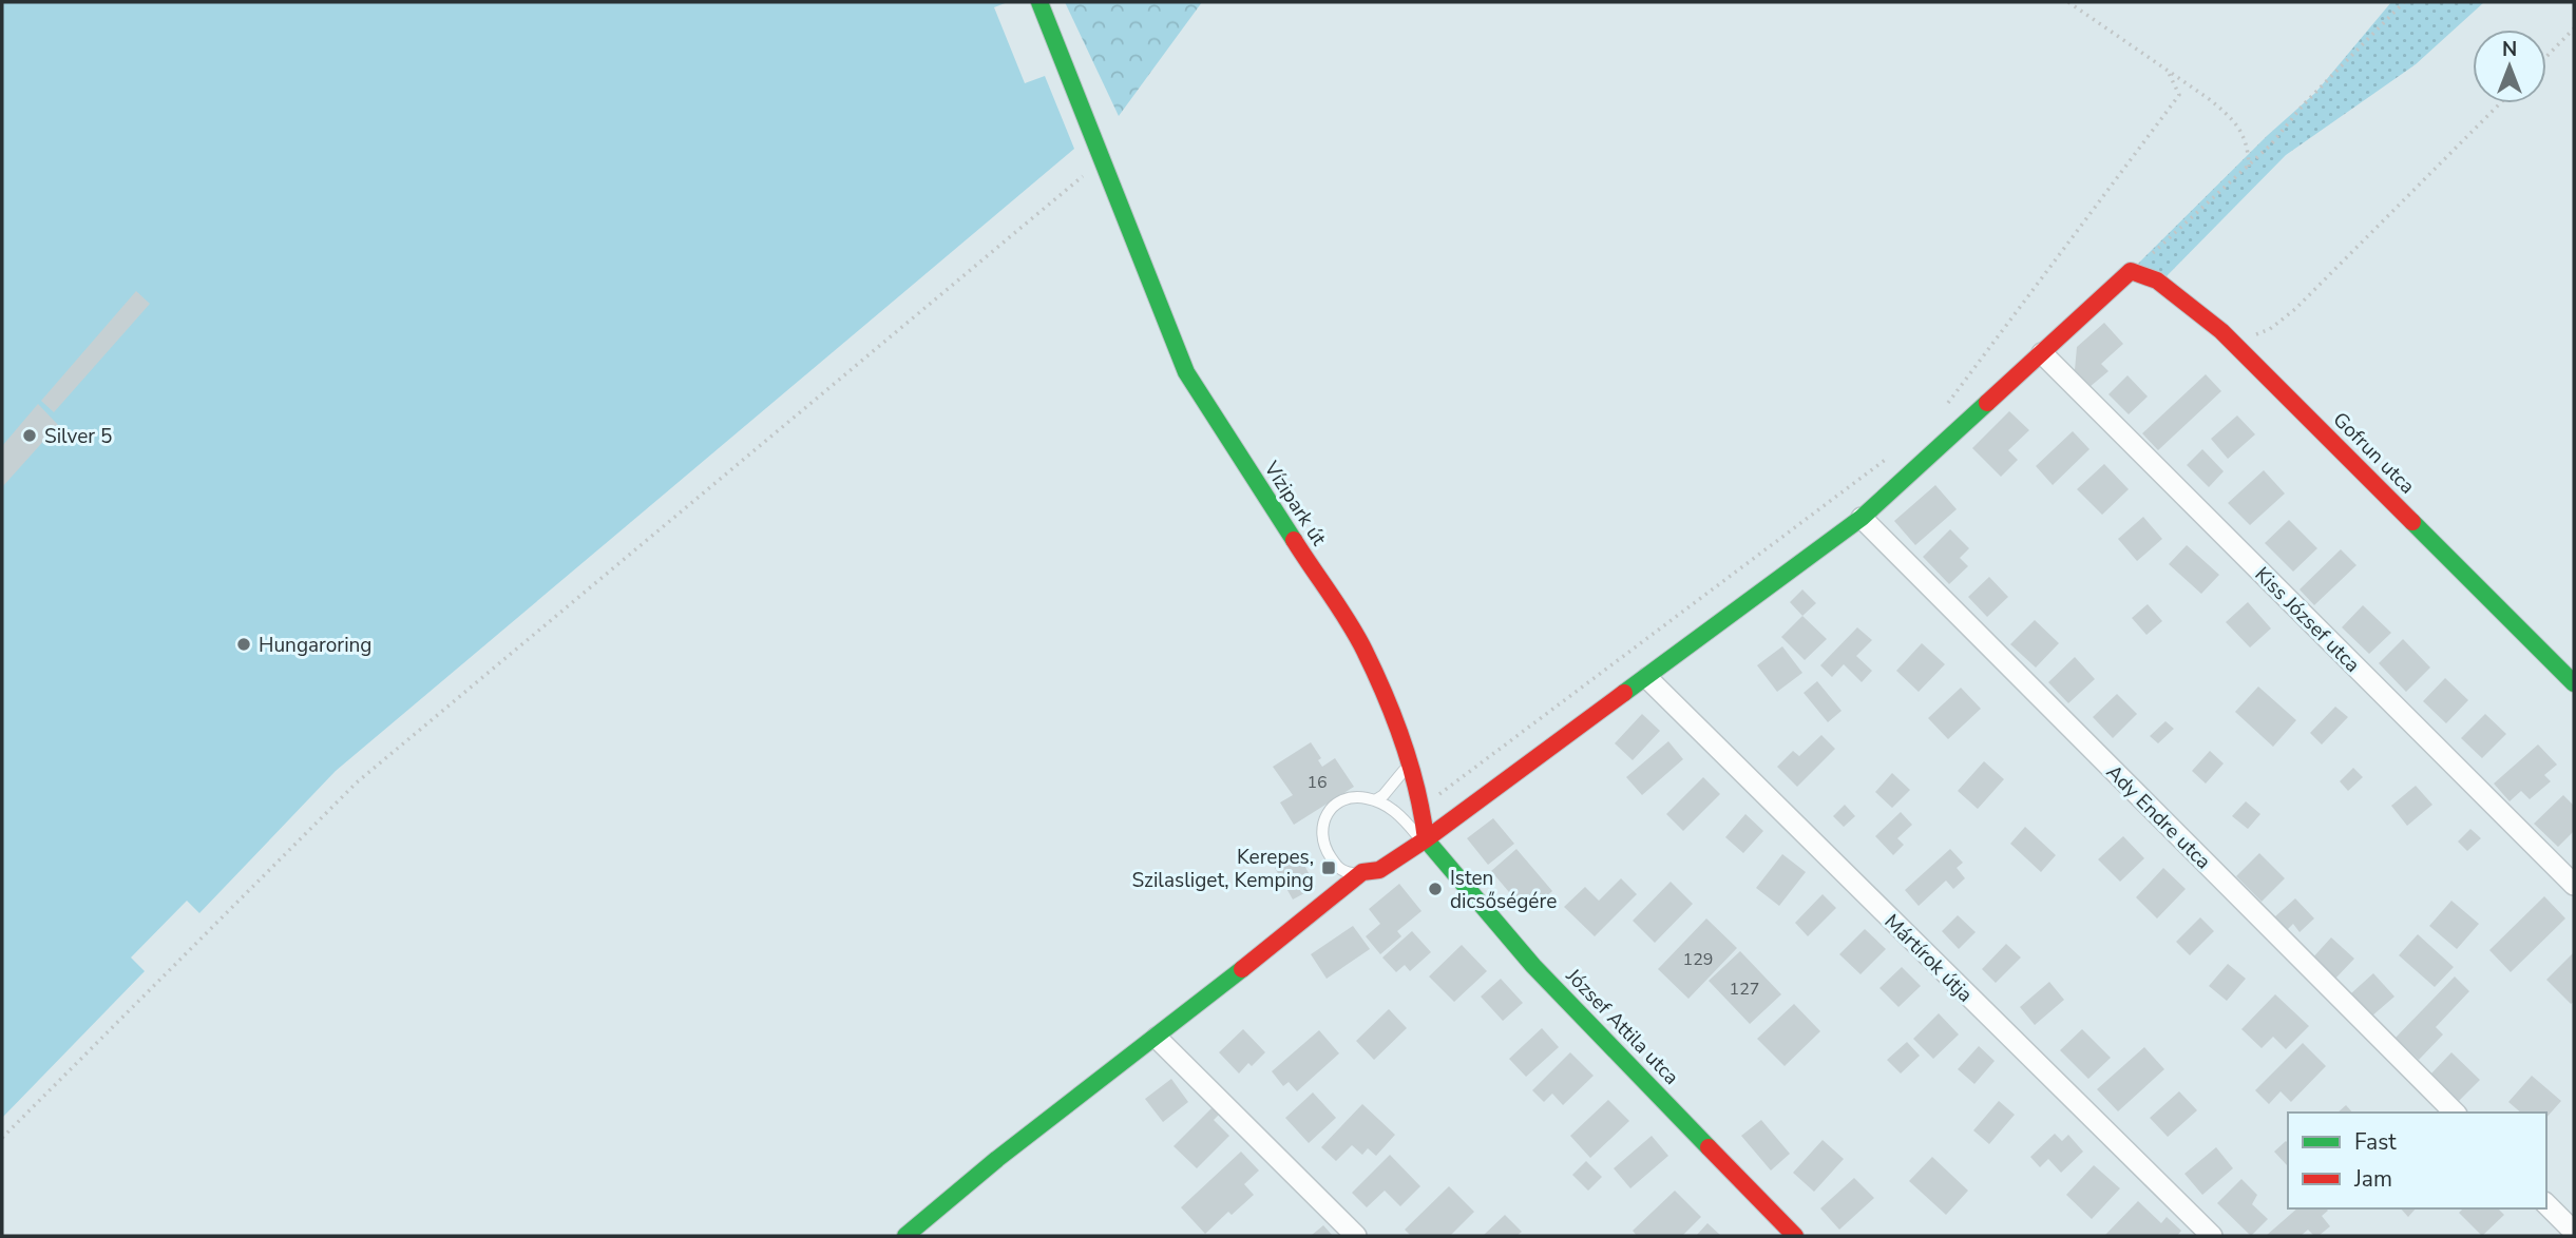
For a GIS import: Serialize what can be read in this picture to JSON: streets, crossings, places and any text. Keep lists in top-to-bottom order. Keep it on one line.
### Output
{"streets":{"street":["Gofrun utca","Vízipark út","Kiss József utca","Ady Endre utca","Mártírok útja","József Attila utca"]},"crossings":[["Vízipark út","József Attila utca"]],"places":{"other":["Silver 5","Hungaroring","Isten dicsőségére"],"transit":["Kerepes, Szilasliget, Kemping"]},"house_numbers":["16","129","127"],"legend":["Fast","Jam"],"north":"top"}
